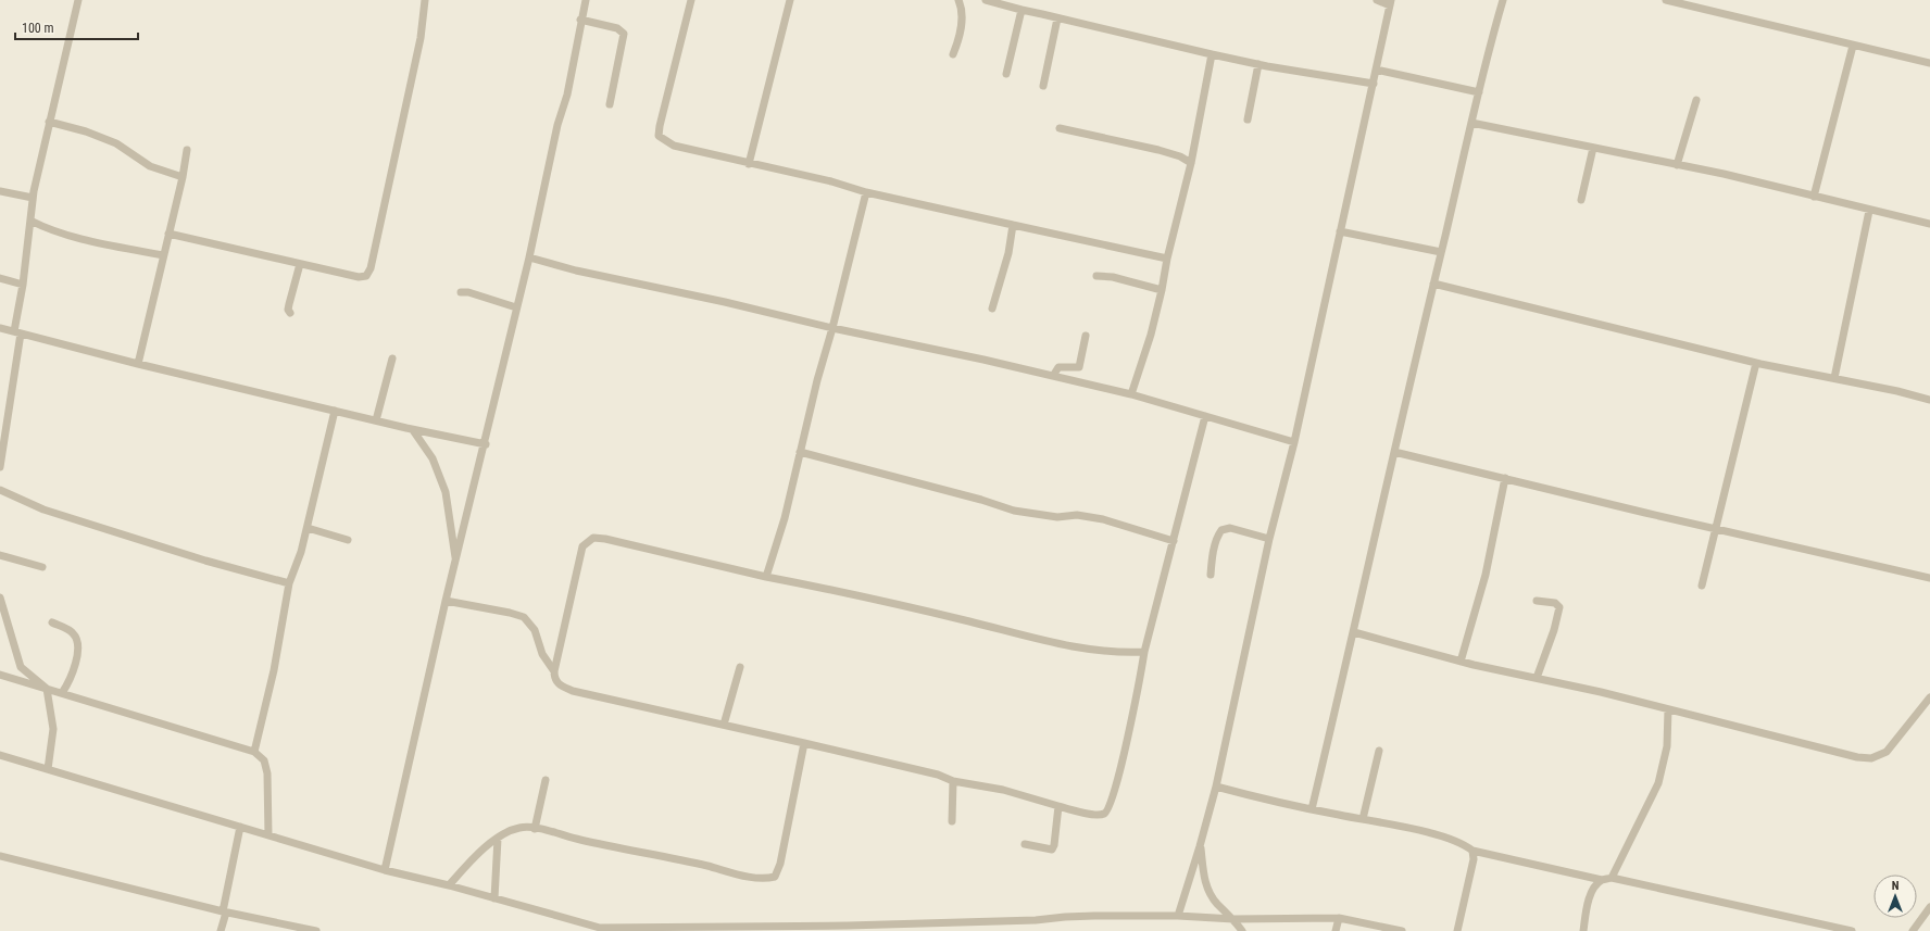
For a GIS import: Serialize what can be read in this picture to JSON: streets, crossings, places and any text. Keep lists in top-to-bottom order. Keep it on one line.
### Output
{"scale_bar":"100 m","north":"top"}
